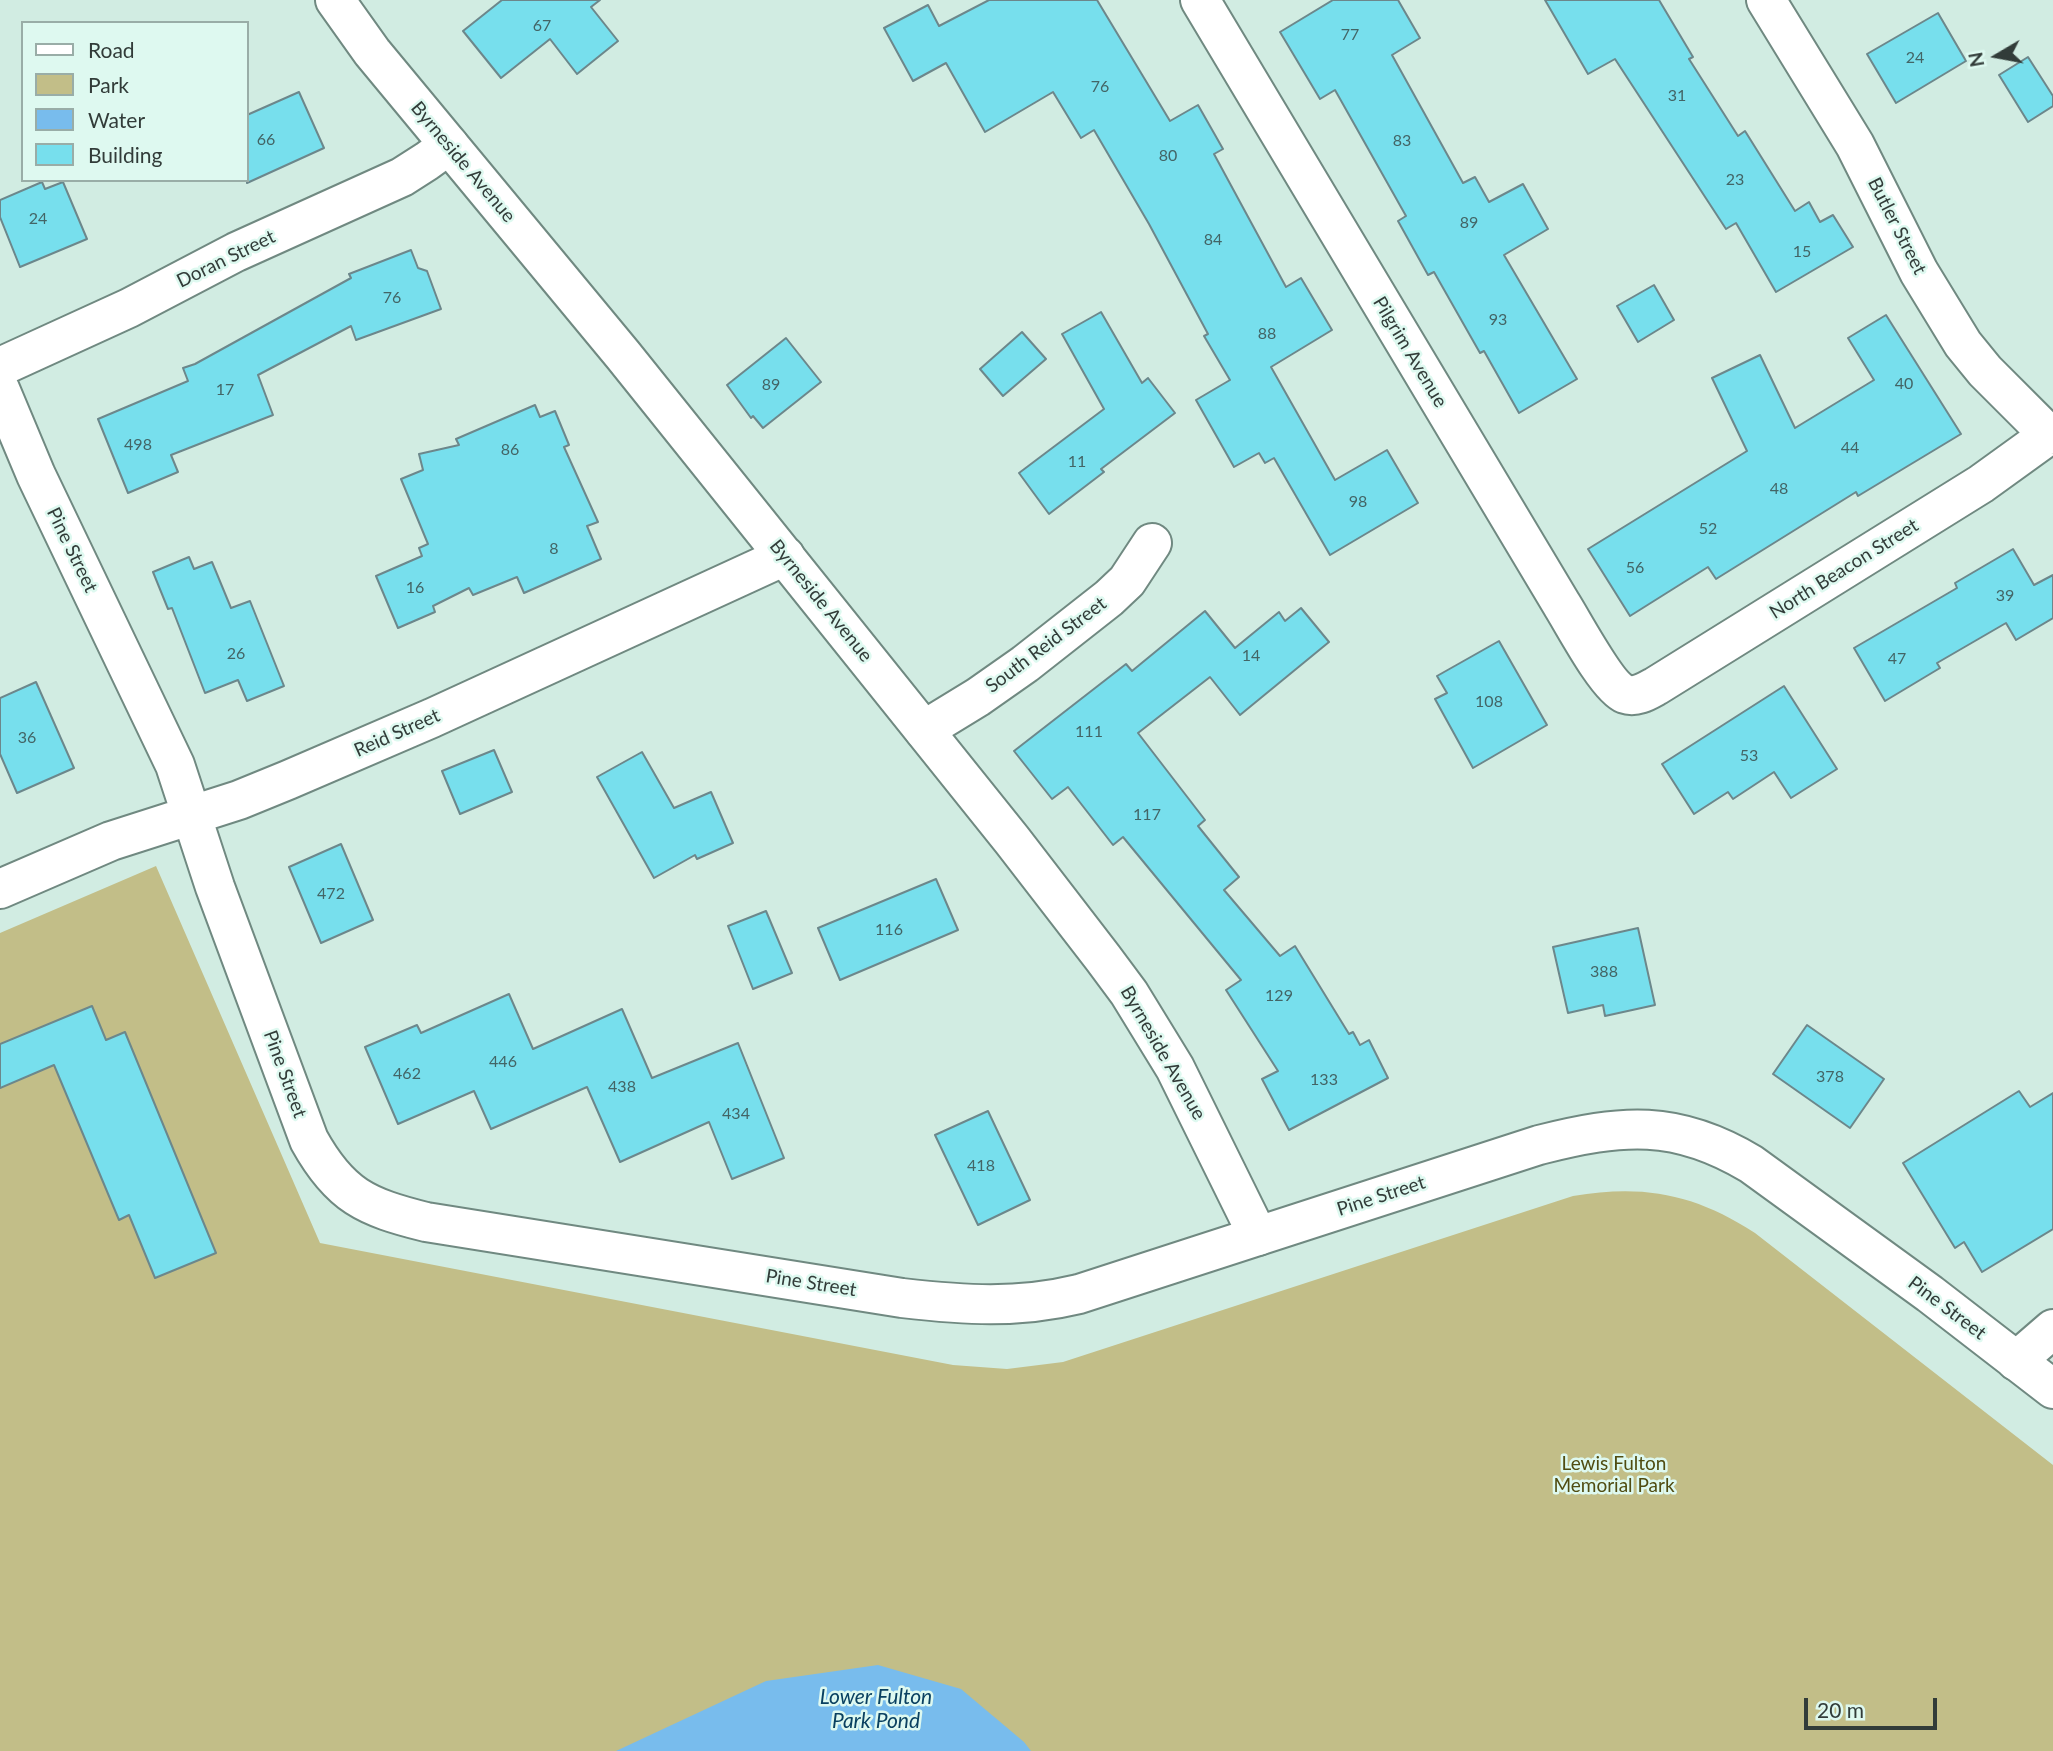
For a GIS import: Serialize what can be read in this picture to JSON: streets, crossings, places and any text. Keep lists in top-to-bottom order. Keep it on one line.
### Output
{"streets":{"street":["Byrneside Avenue","Butler Street","Doran Street","Pilgrim Avenue","Pine Street","North Beacon Street","South Reid Street","Reid Street"]},"crossings":[["Byrneside Avenue","Doran Street"],["Byrneside Avenue","Pine Street"],["Byrneside Avenue","South Reid Street"],["Byrneside Avenue","Reid Street"],["Butler Street","North Beacon Street"],["Pilgrim Avenue","North Beacon Street"],["Pine Street","Reid Street"]],"water":["Lower Fulton Park Pond"],"parks":["Lewis Fulton Memorial Park"],"house_numbers":["67","77","24","76","31","66","83","80","23","24","89","84","15","76","93","88","40","89","17","498","44","86","11","48","98","52","8","56","16","39","26","14","47","108","111","36","53","117","472","116","388","129","446","462","378","133","438","434","418"],"legend":["Road","Park","Water","Building"],"scale_bar":"20 m","north":"left"}
